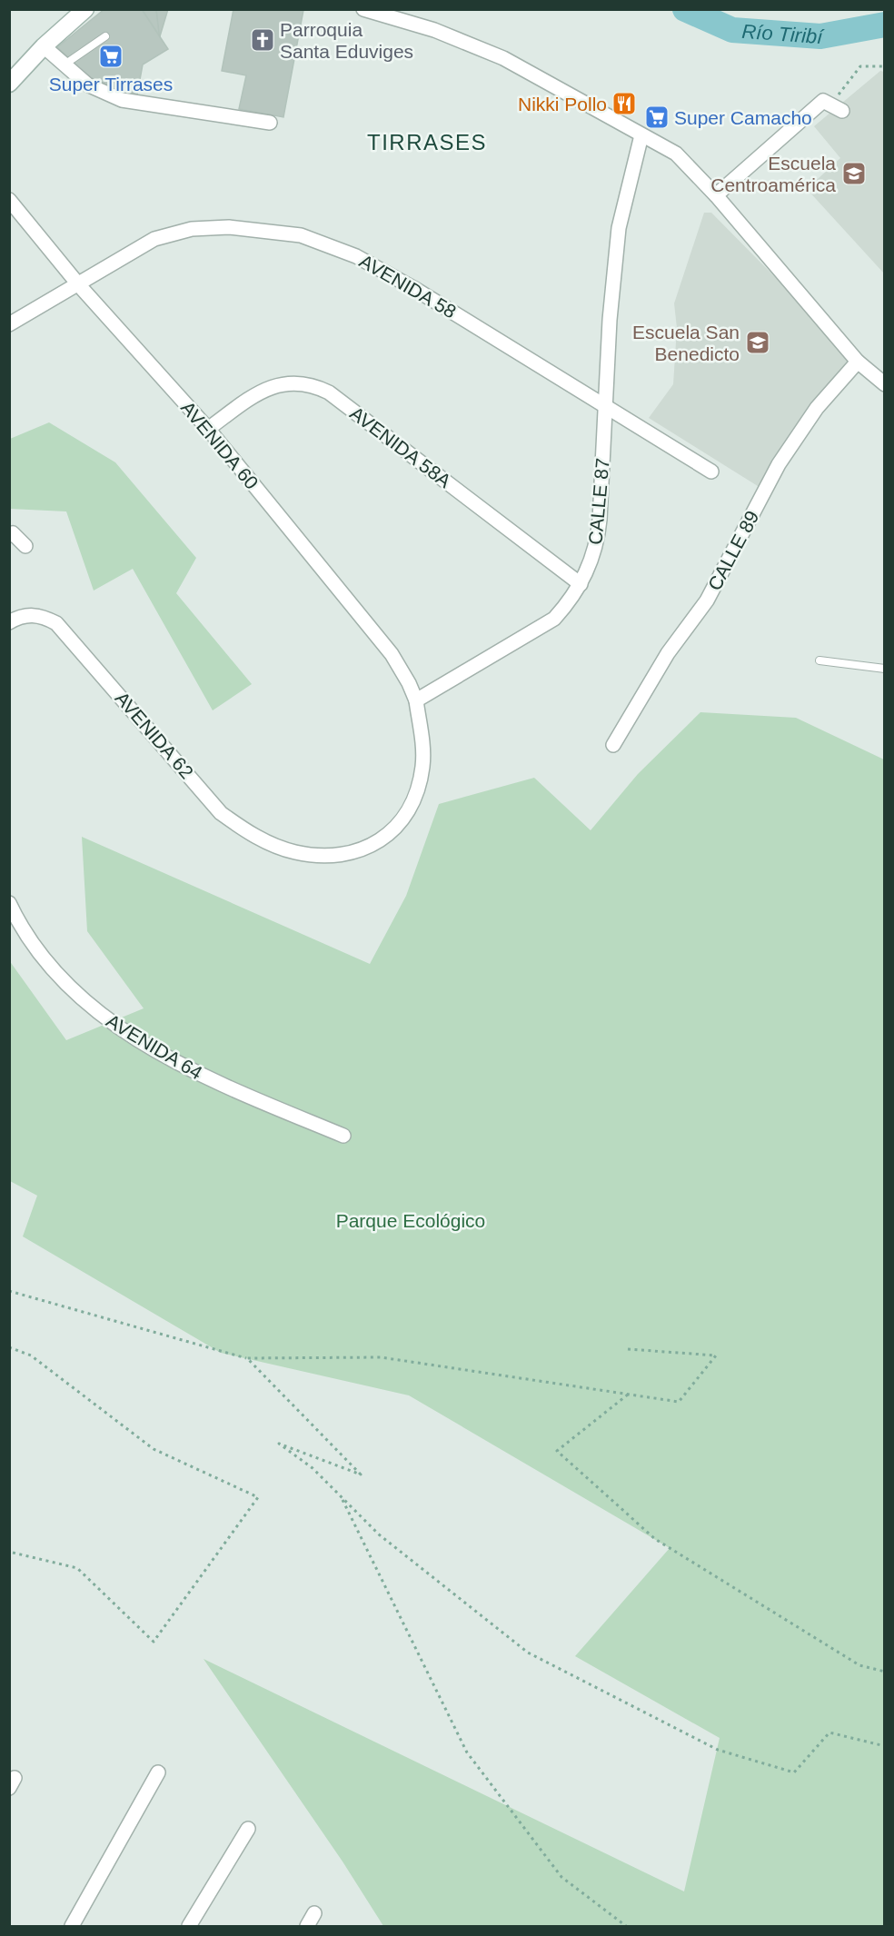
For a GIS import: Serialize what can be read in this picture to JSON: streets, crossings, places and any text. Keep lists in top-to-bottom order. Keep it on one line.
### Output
{"streets":{"street":["AVENIDA 58","AVENIDA 60","AVENIDA 58A","CALLE 87","CALLE 89","AVENIDA 62","AVENIDA 64"]},"crossings":[["AVENIDA 58","AVENIDA 60"],["AVENIDA 58","CALLE 87"],["AVENIDA 60","AVENIDA 58A"],["AVENIDA 60","CALLE 87"],["AVENIDA 60","AVENIDA 62"],["AVENIDA 58A","CALLE 87"],["CALLE 87","AVENIDA 62"]],"districts":["TIRRASES"],"water":["Río Tiribí"],"parks":["Parque Ecológico"],"places":{"church":["Parroquia Santa Eduviges"],"supermarket":["Super Tirrases","Super Camacho"],"restaurant":["Nikki Pollo"],"school or university":["Escuela Centroamérica","Escuela San Benedicto"]}}
